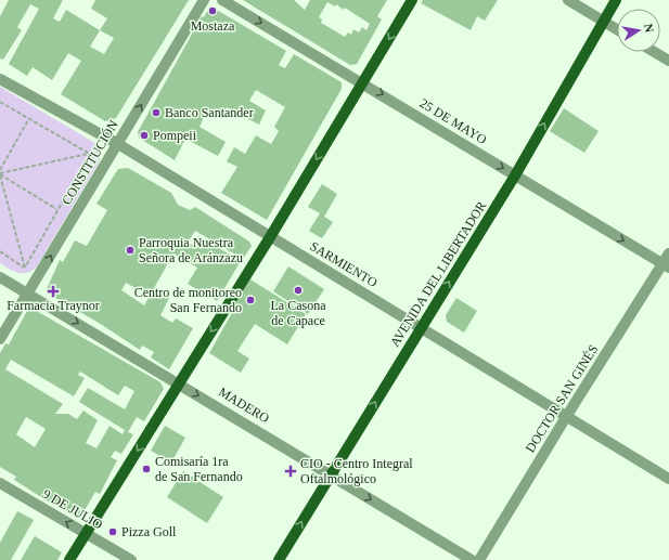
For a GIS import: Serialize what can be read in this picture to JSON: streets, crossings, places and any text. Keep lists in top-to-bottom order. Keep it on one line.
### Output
{"streets":{"main road":["AVENIDA DEL LIBERTADOR"],"street":["25 DE MAYO","CONSTITUCIÓN","SARMIENTO","DOCTOR SAN GINÉS","MADERO","9 DE JULIO"]},"crossings":[["25 DE MAYO","AVENIDA DEL LIBERTADOR"],["25 DE MAYO","DOCTOR SAN GINÉS"],["CONSTITUCIÓN","SARMIENTO"],["CONSTITUCIÓN","MADERO"],["SARMIENTO","AVENIDA DEL LIBERTADOR"],["SARMIENTO","DOCTOR SAN GINÉS"],["AVENIDA DEL LIBERTADOR","MADERO"]],"one_way":["25 DE MAYO","CONSTITUCIÓN","AVENIDA DEL LIBERTADOR","MADERO","9 DE JULIO"],"places":{"other":["Mostaza","Banco Santander","Pompeii","Parroquia Nuestra Señora de Aránzazu","La Casona de Capace","Centro de monitoreo San Fernando","Comisaría 1ra de San Fernando","Pizza Goll"],"health":["Farmacia Traynor","CIO - Centro Integral Oftalmológico"]},"north":"right"}
